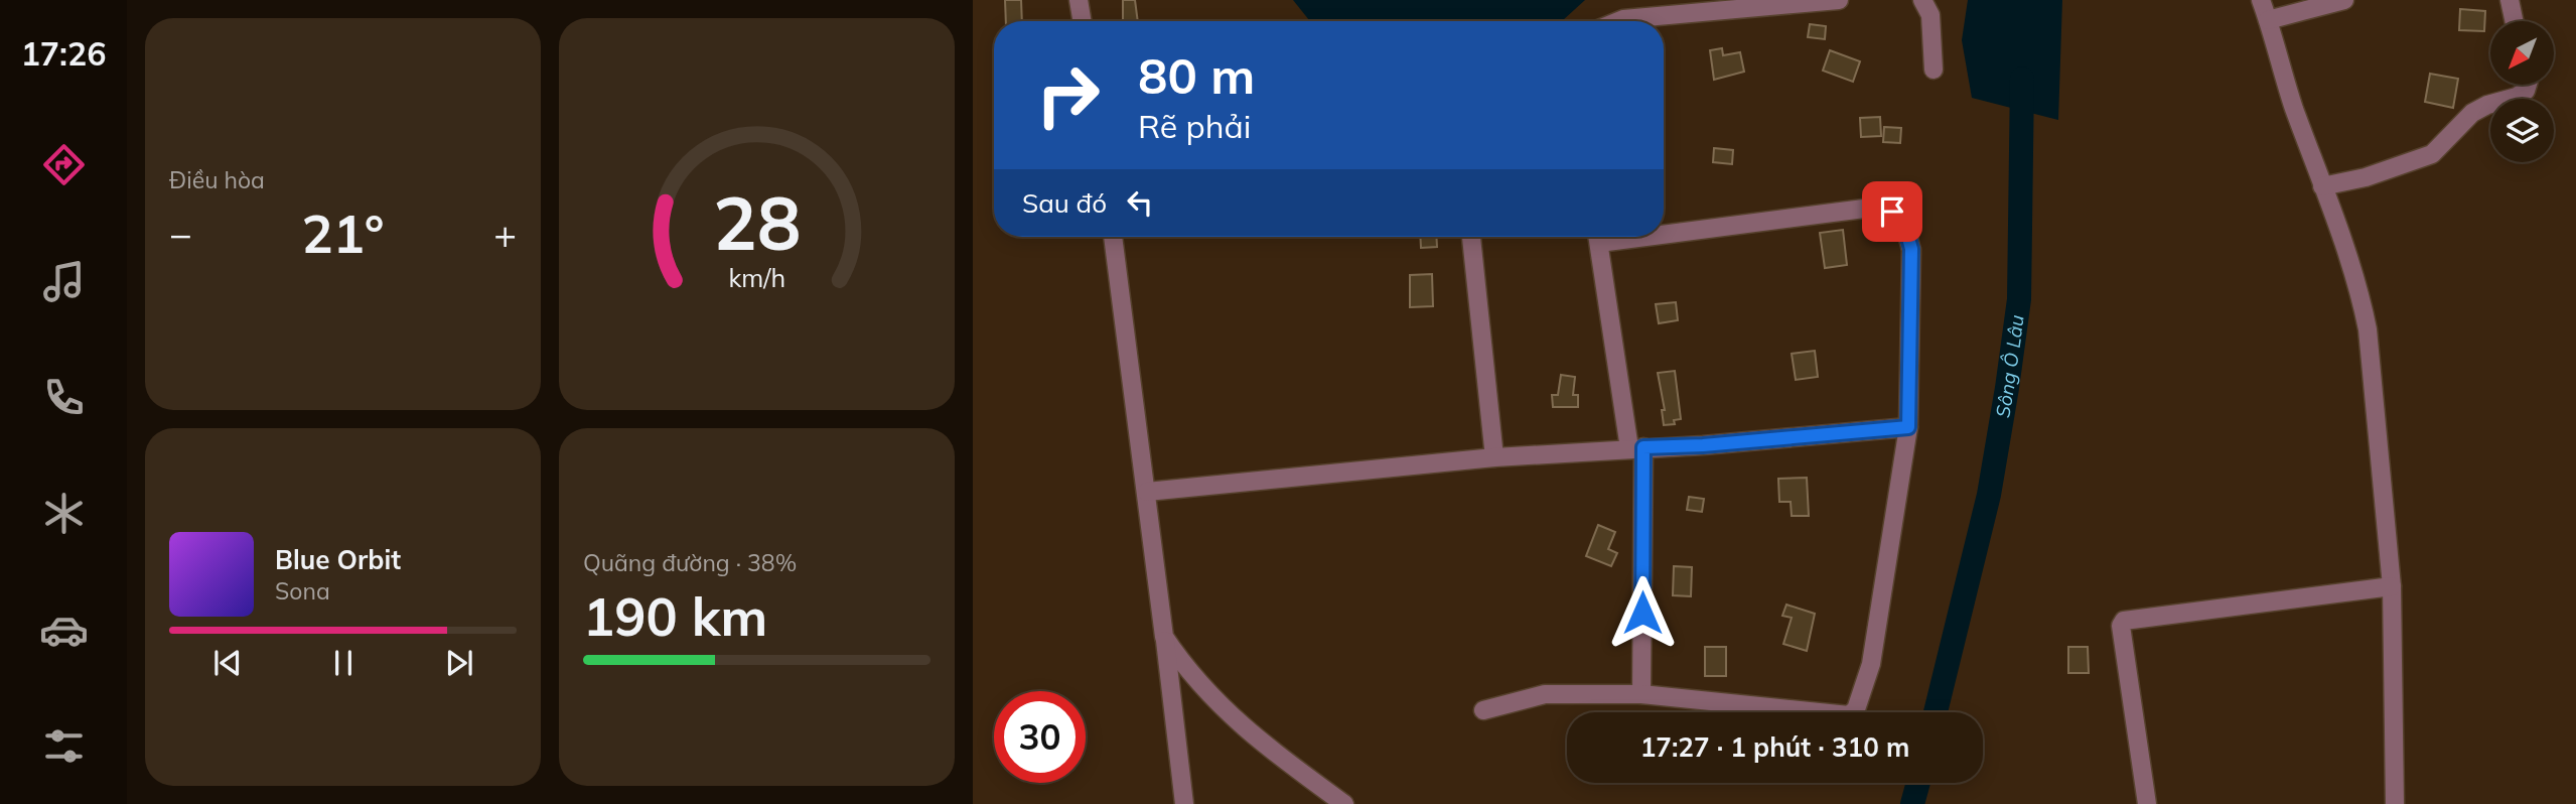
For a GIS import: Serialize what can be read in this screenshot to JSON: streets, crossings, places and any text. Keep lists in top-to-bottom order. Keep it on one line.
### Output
{"water":["Sông Ô Lâu"],"north":"bottom left","page":{"tabs":"17:26","tile":["Điều hòa",["Quãng đường · 38%","190 km"]],"turn":["80 m","Rẽ phải"],"then":"Sau đó","heat":["−","21°","+"],"song":["Blue Orbit","Sona"],"limit":"30","trip":"17:27 · 1 phút · 310 m","gauge":["28","km/h"]}}
